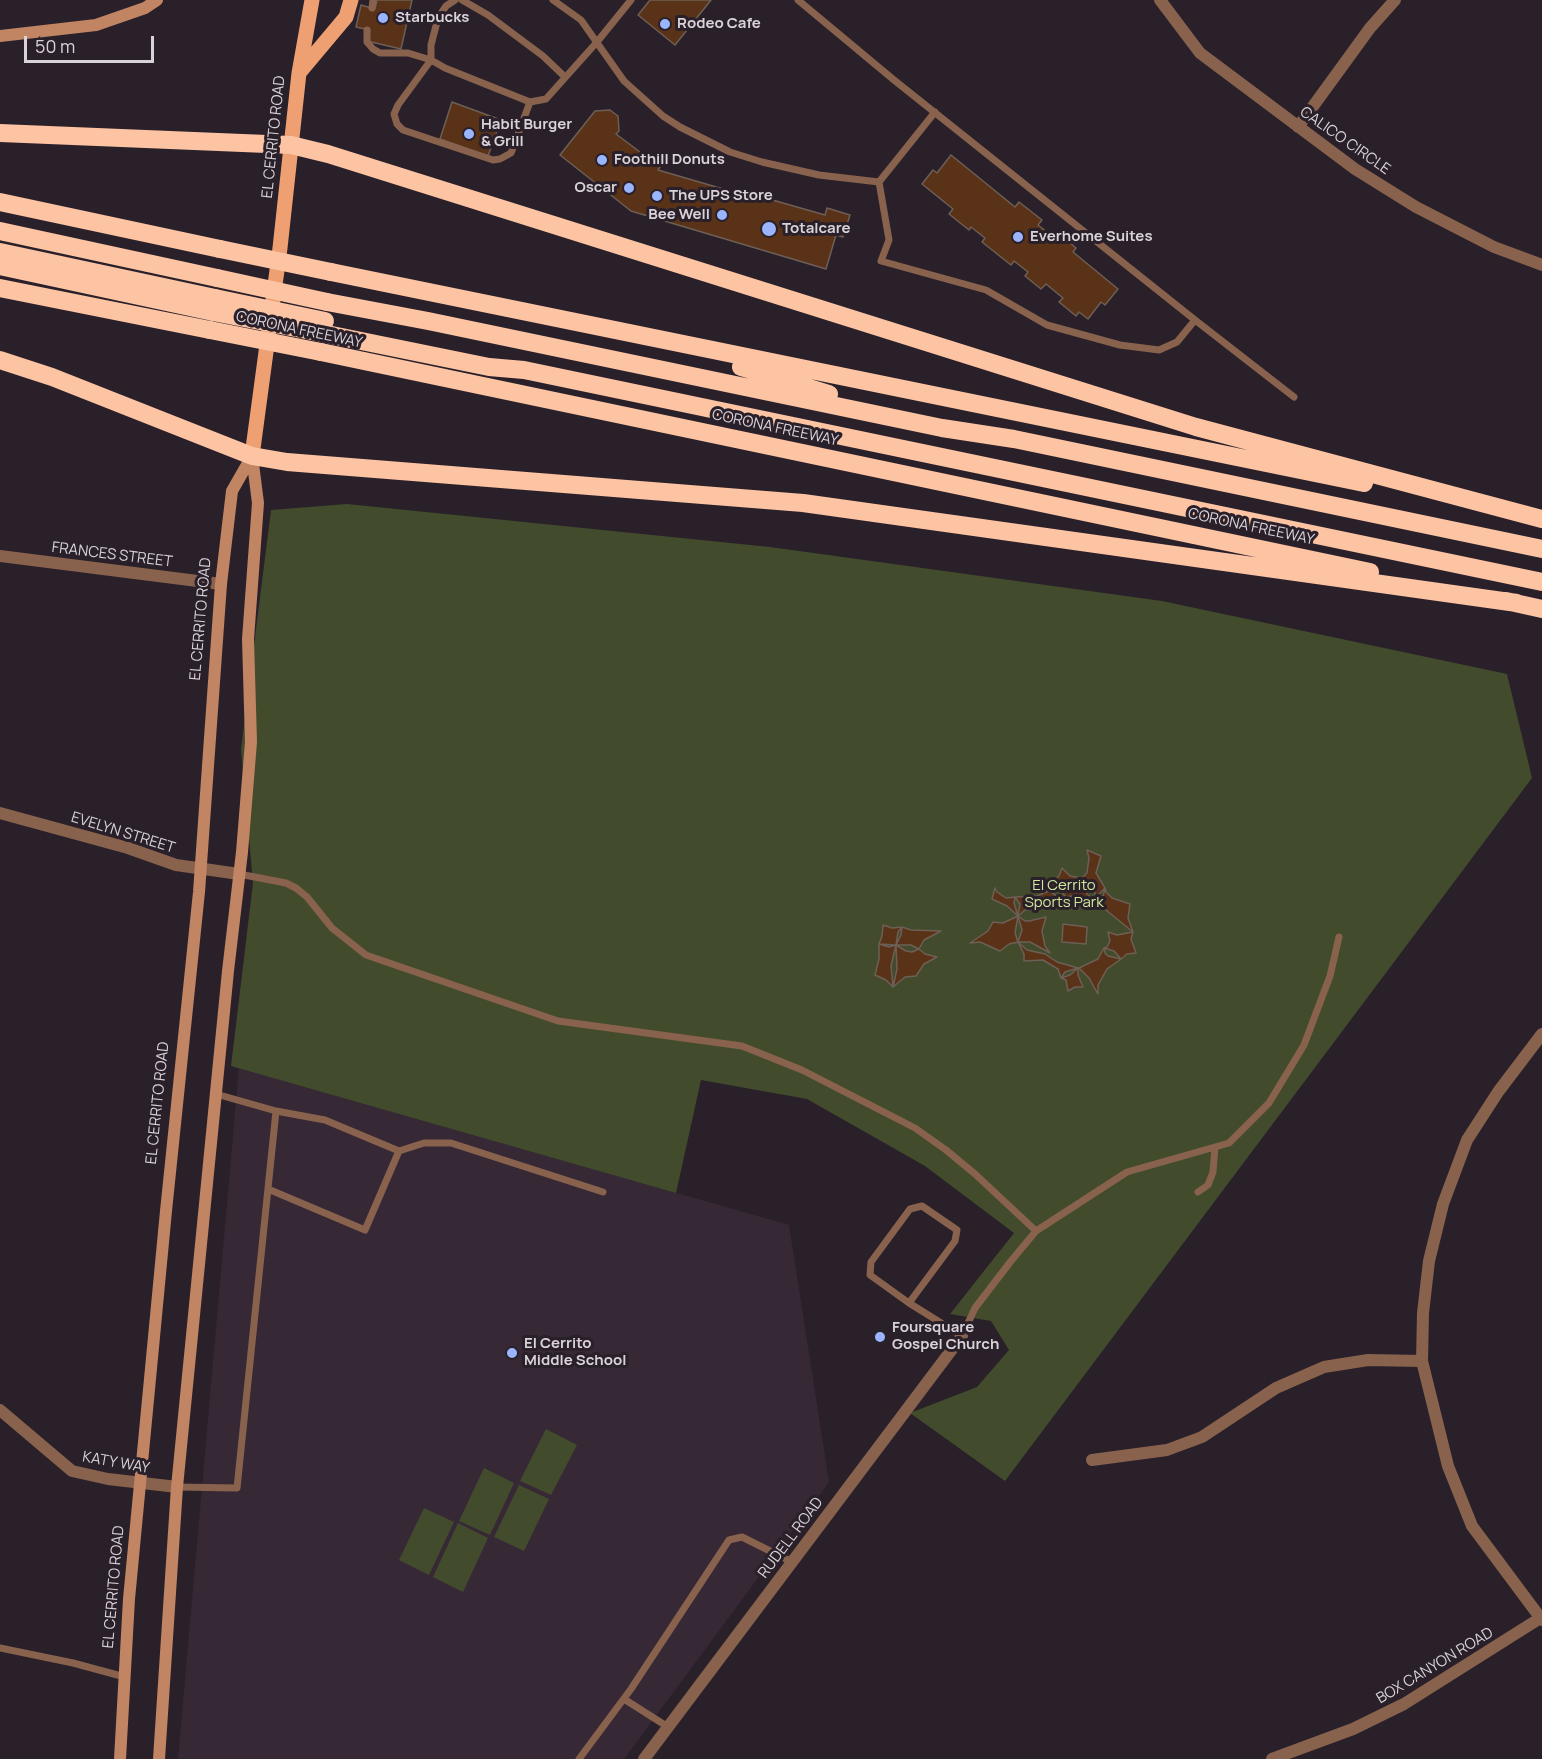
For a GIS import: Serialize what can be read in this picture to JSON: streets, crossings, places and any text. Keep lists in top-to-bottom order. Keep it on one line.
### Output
{"streets":{"highway":["CORONA FREEWAY"],"main road":["EL CERRITO ROAD"],"street":["CALICO CIRCLE","FRANCES STREET","EVELYN STREET","KATY WAY","RUDELL ROAD","BOX CANYON ROAD"]},"crossings":[["EL CERRITO ROAD","FRANCES STREET"],["EL CERRITO ROAD","EVELYN STREET"],["EL CERRITO ROAD","KATY WAY"]],"parks":["El Cerrito Sports Park"],"places":["Starbucks","Rodeo Cafe","Habit Burger & Grill","Foothill Donuts","Oscar","The UPS Store","Bee Well","Totalcare","Everhome Suites","Foursquare Gospel Church","El Cerrito Middle School"],"scale_bar":"50 m"}
